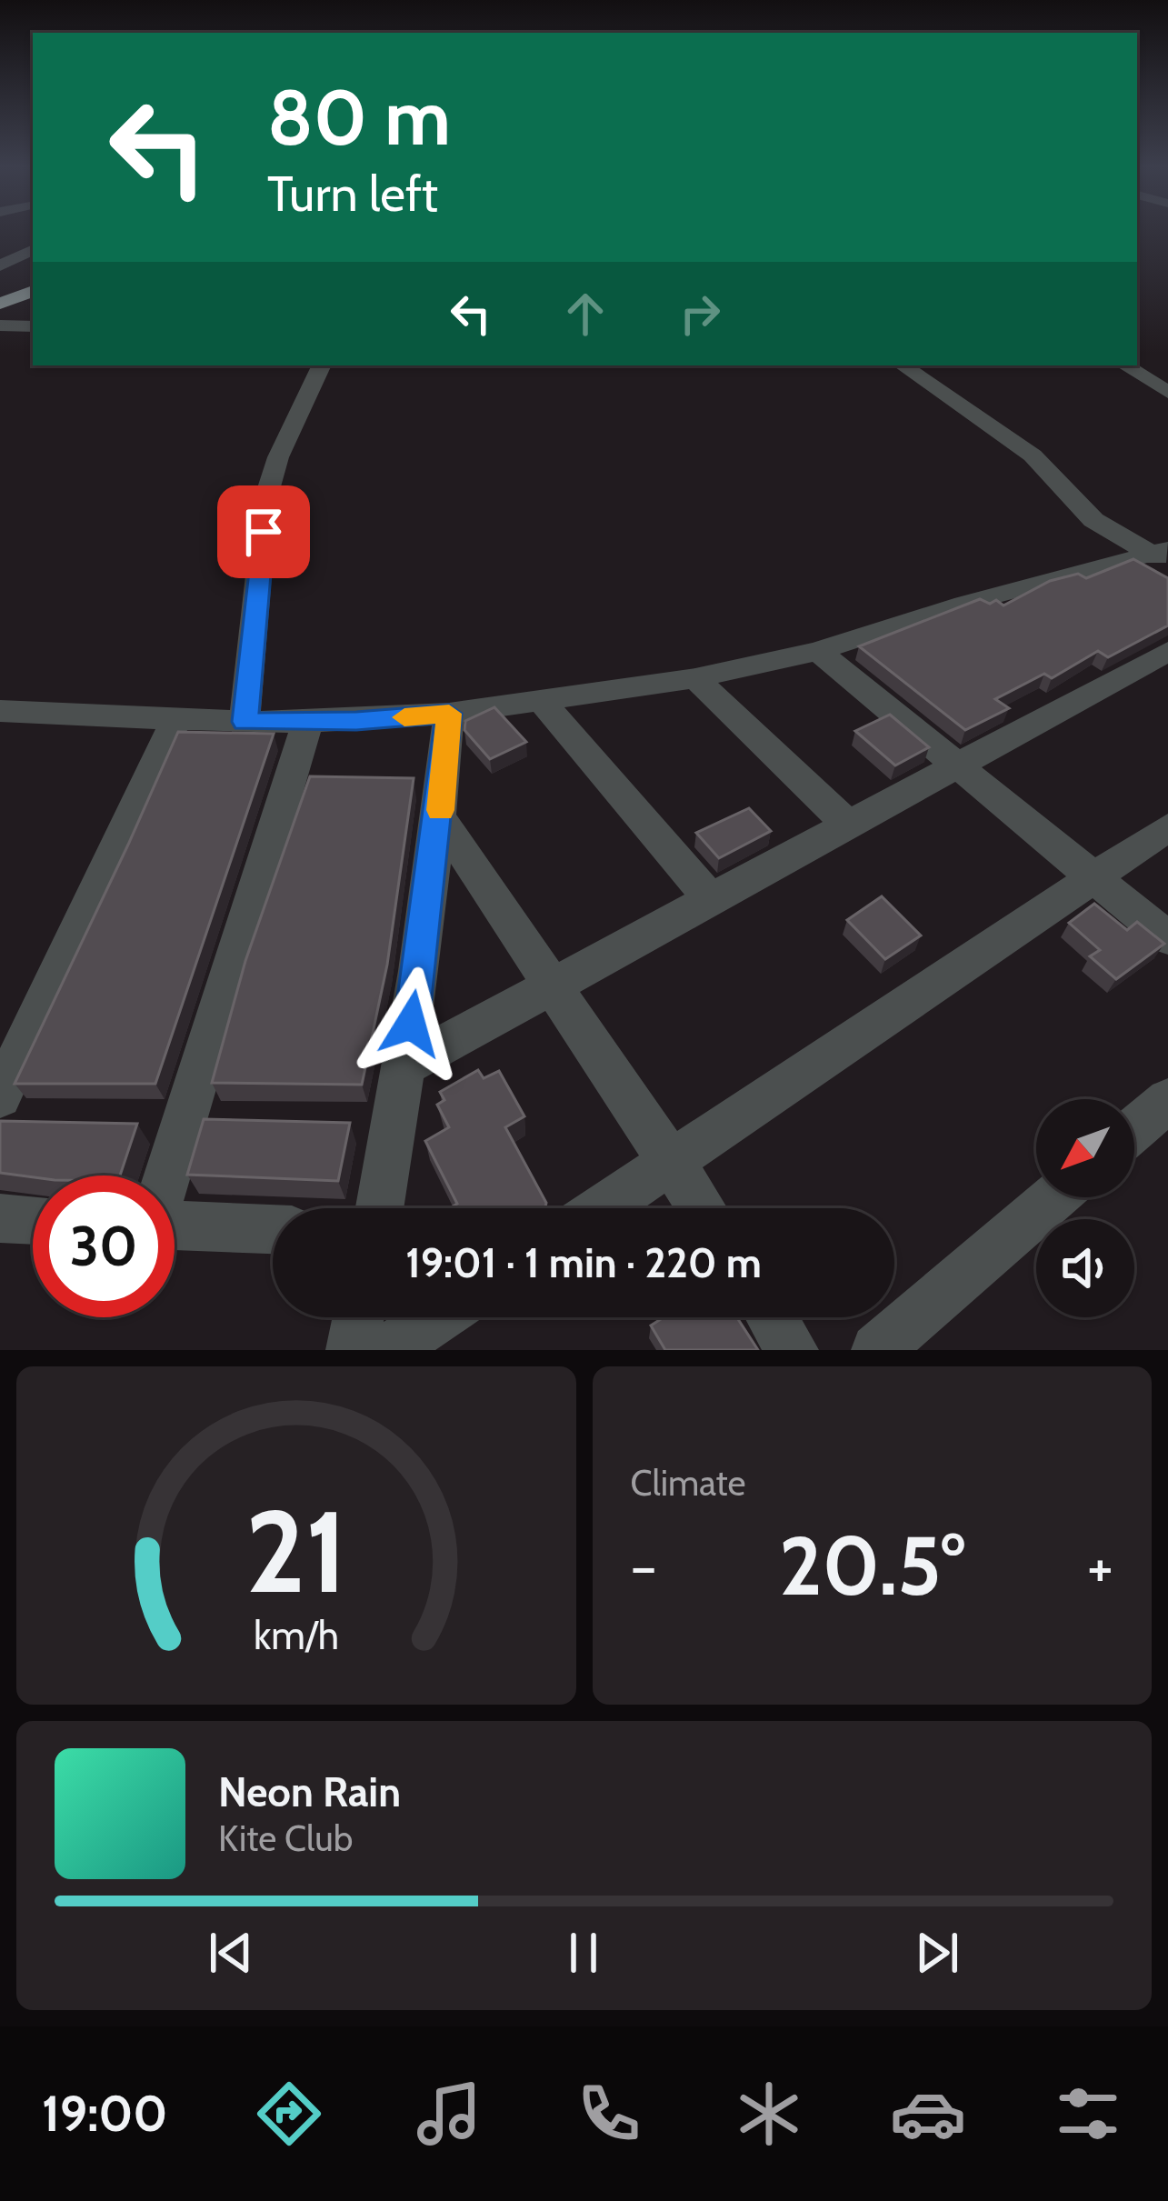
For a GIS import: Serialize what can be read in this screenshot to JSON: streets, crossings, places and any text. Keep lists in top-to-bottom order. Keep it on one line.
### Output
{"north":"bottom left","page":{"turn":["80 m","Turn left"],"limit":"30","trip":"19:01 · 1 min · 220 m","tile":"Climate","heat":["−","20.5°","+"],"song":["Neon Rain","Kite Club"],"tabs":"19:00","gauge":["21","km/h"]}}
